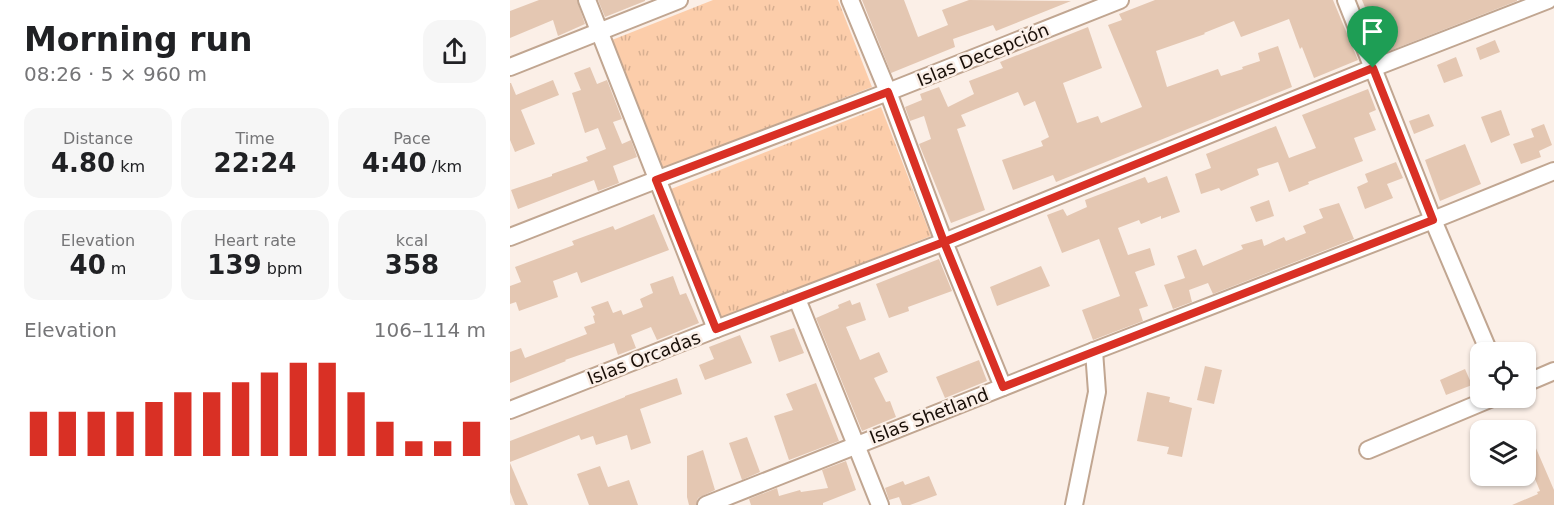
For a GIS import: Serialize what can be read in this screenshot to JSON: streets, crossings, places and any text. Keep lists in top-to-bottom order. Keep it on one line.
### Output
{"streets":{"street":["Islas Decepción","Islas Orcadas","Islas Shetland"]},"page":{"heading":["Morning run","08:26 · 5 × 960 m"],"stats":[["Distance","4.80 km"],["Time","22:24"],["Pace","4:40 /km"],["Elevation","40 m"],["Heart rate","139 bpm"],["kcal","358"]],"chart":["Elevation","106–114 m"]}}
